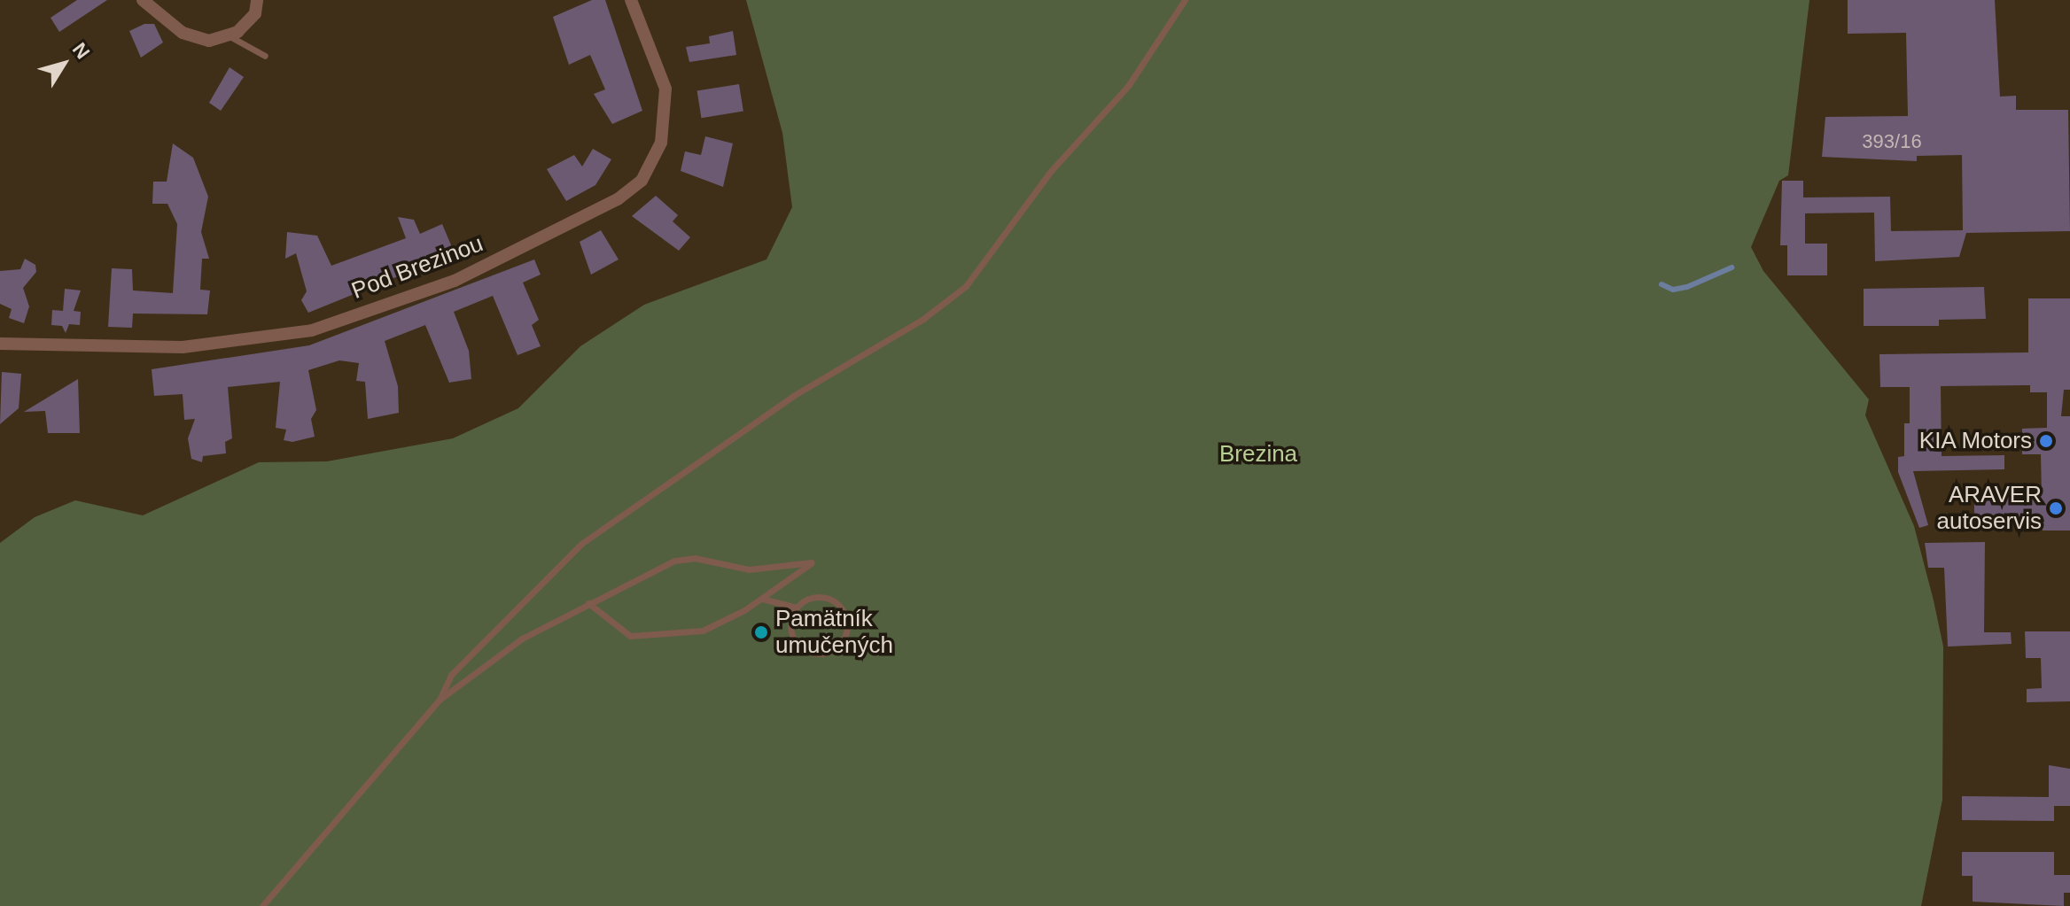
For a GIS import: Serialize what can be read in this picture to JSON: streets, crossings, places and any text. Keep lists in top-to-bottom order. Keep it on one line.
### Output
{"streets":{"street":["Pod Brezinou"]},"parks":["Brezina"],"places":["KIA Motors","ARAVER autoservis","Pamätník umučených"],"house_numbers":["393/16"],"north":"top right"}
